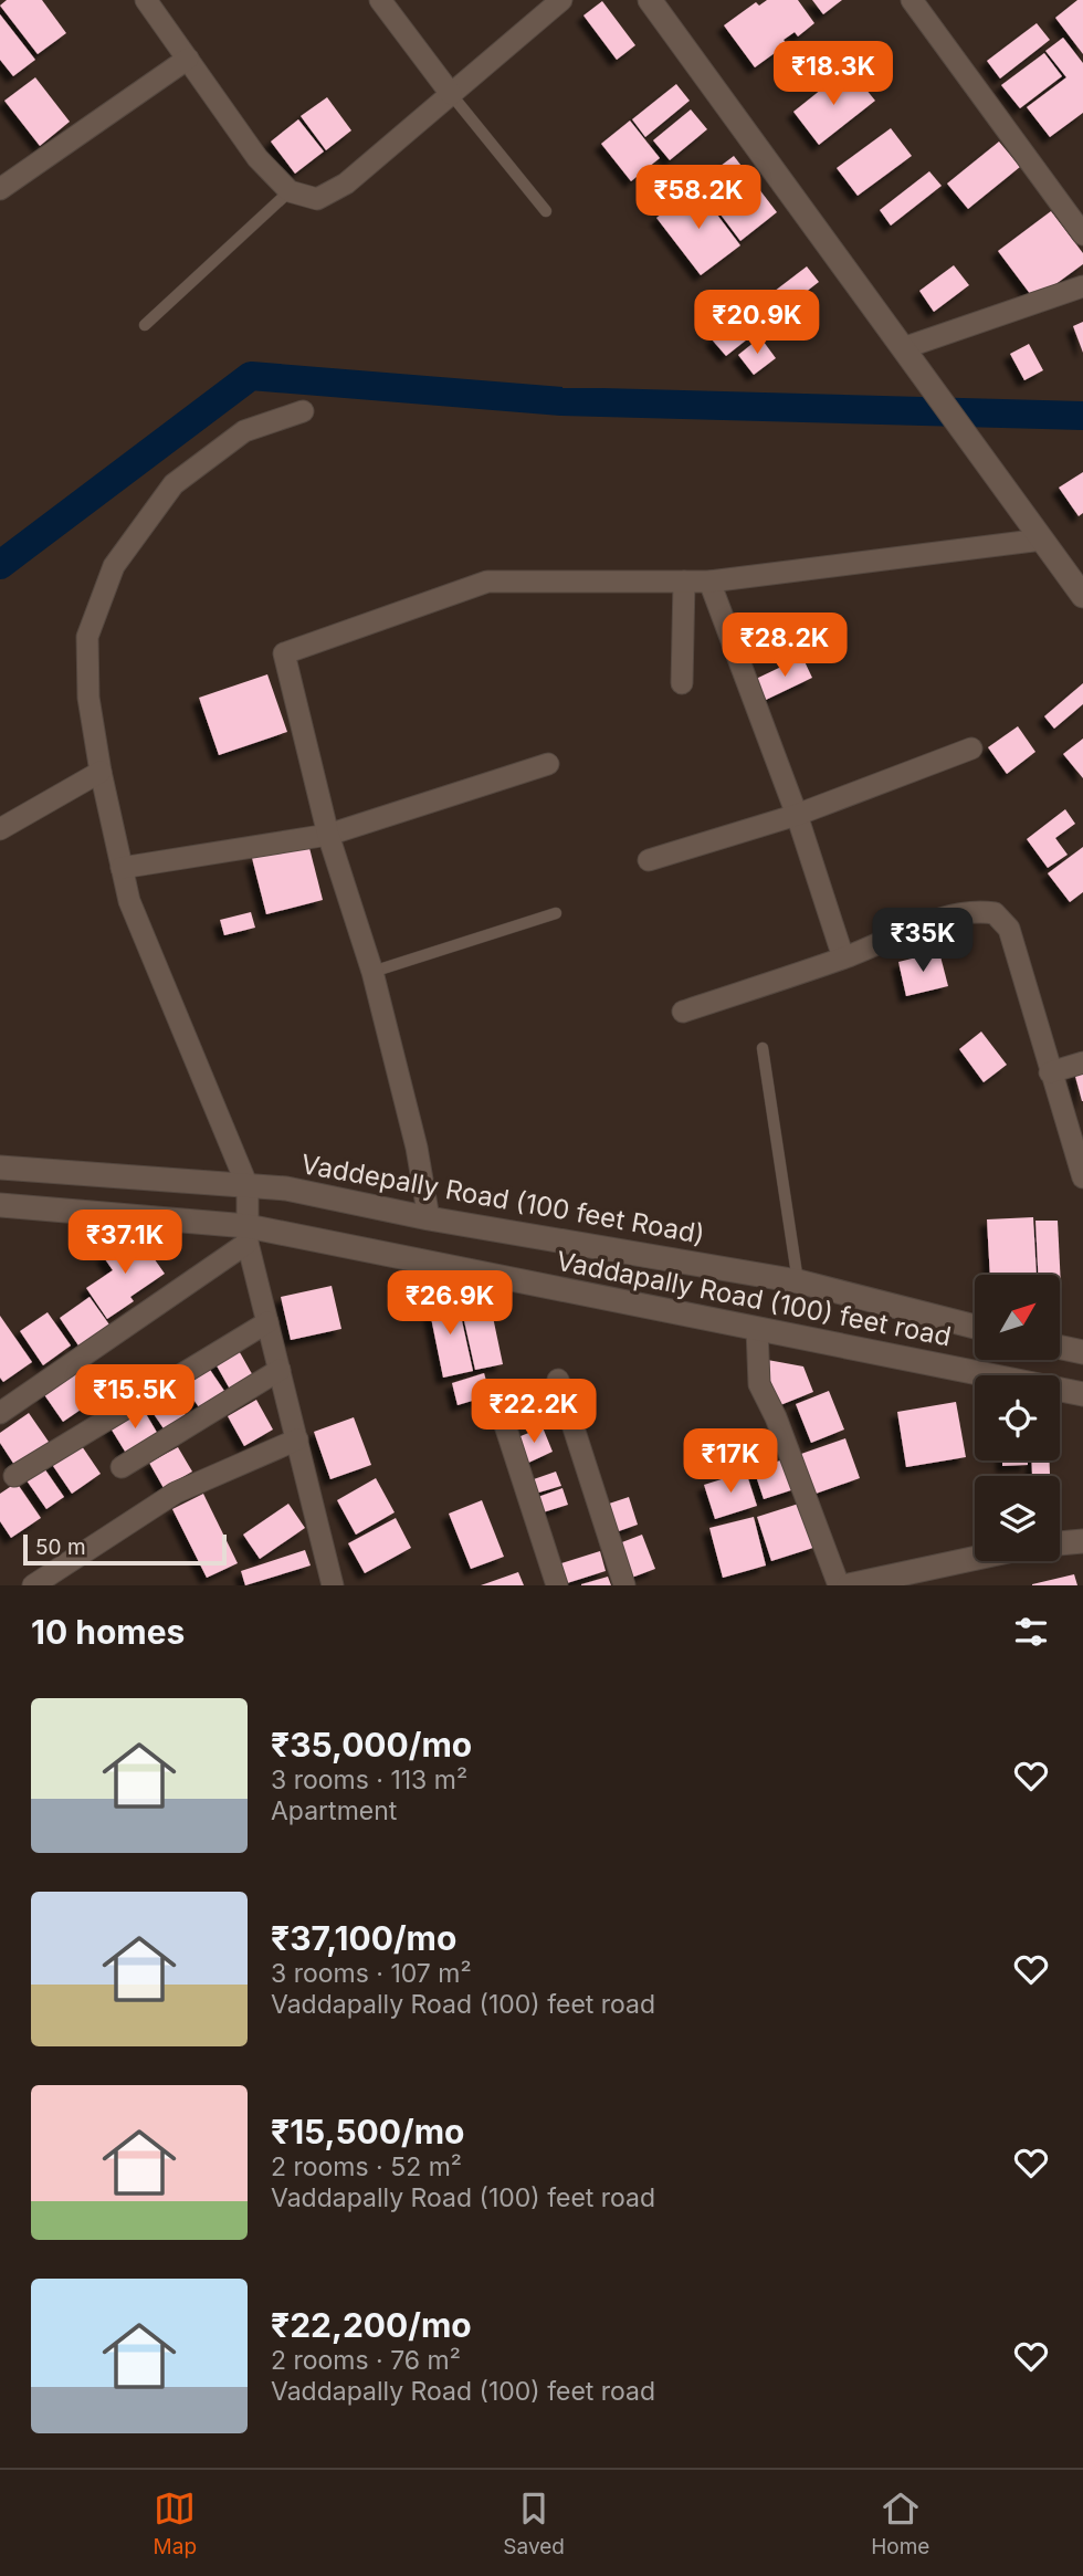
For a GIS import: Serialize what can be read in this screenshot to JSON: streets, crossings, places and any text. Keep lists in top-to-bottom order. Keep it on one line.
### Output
{"streets":{"main road":["Vaddepally Road (100 feet Road)","Vaddapally Road (100) feet road"]},"scale_bar":"50 m","north":"top right","page":{"price":["₹18.3K","₹58.2K","₹20.9K","₹28.2K","₹35K","₹37.1K","₹26.9K","₹15.5K","₹22.2K","₹17K"],"scale":"50 m","heading":"10 homes","list":[{"name":"₹35,000/mo","note":"3 rooms · 113 m² · Apartment"},{"name":"₹37,100/mo","note":"3 rooms · 107 m² · Vaddapally Road (100) feet road"},{"name":"₹15,500/mo","note":"2 rooms · 52 m² · Vaddapally Road (100) feet road"},{"name":"₹22,200/mo","note":"2 rooms · 76 m² · Vaddapally Road (100) feet road"}],"tabs":["Map","Saved","Home"]}}
